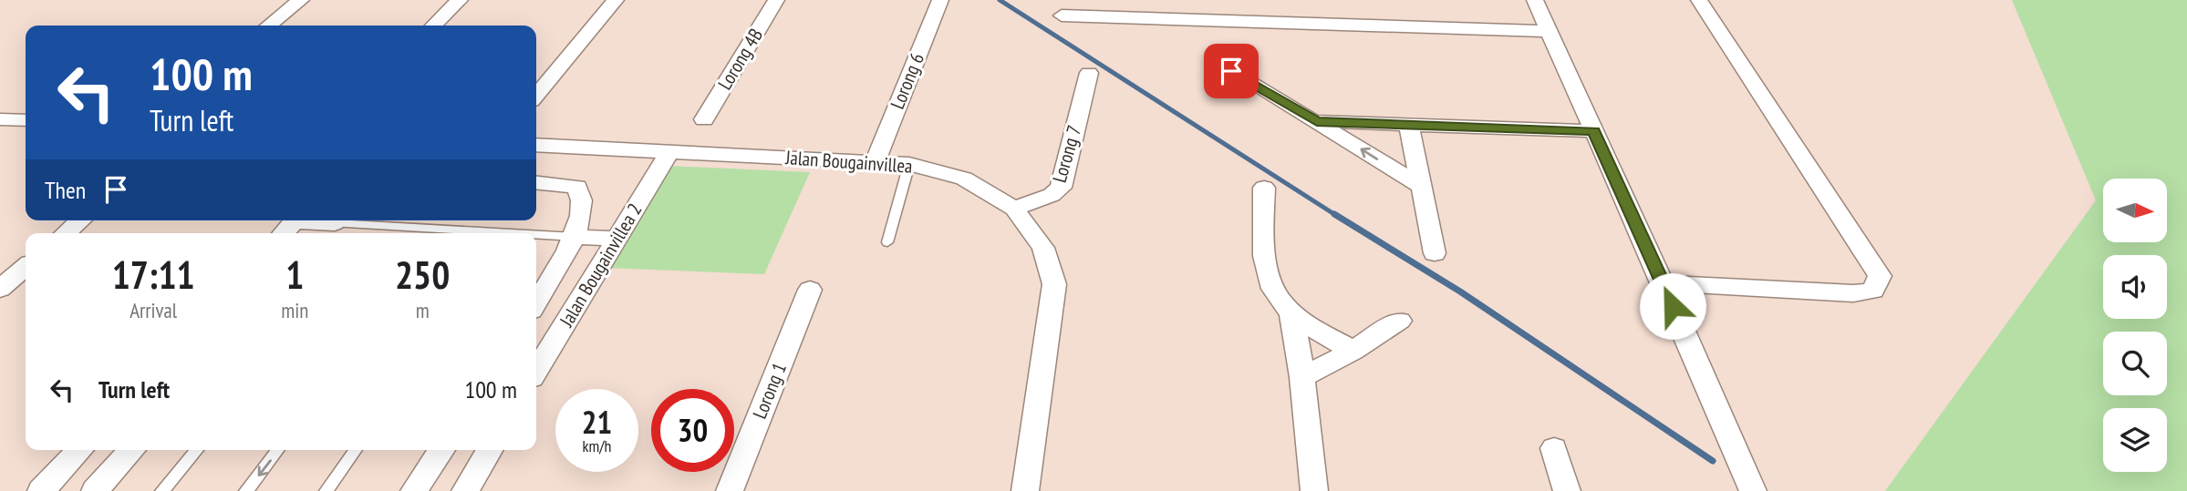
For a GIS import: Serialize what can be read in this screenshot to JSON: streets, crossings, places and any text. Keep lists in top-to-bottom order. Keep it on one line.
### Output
{"streets":{"street":["Lorong 4B","Lorong 6","Lorong 7","Jalan Bougainvillea","Jalan Bougainvillea 2","Lorong 1"]},"crossings":[["Lorong 6","Jalan Bougainvillea"],["Lorong 7","Jalan Bougainvillea"],["Jalan Bougainvillea","Jalan Bougainvillea 2"]],"north":"right","page":{"turn":["100 m","Turn left"],"then":"Then","eta":["17:11","Arrival","1","min","250","m"],"list":[{"name":"Turn left","value":"100 m"}],"speed":"21 km/h","limit":"30"}}
